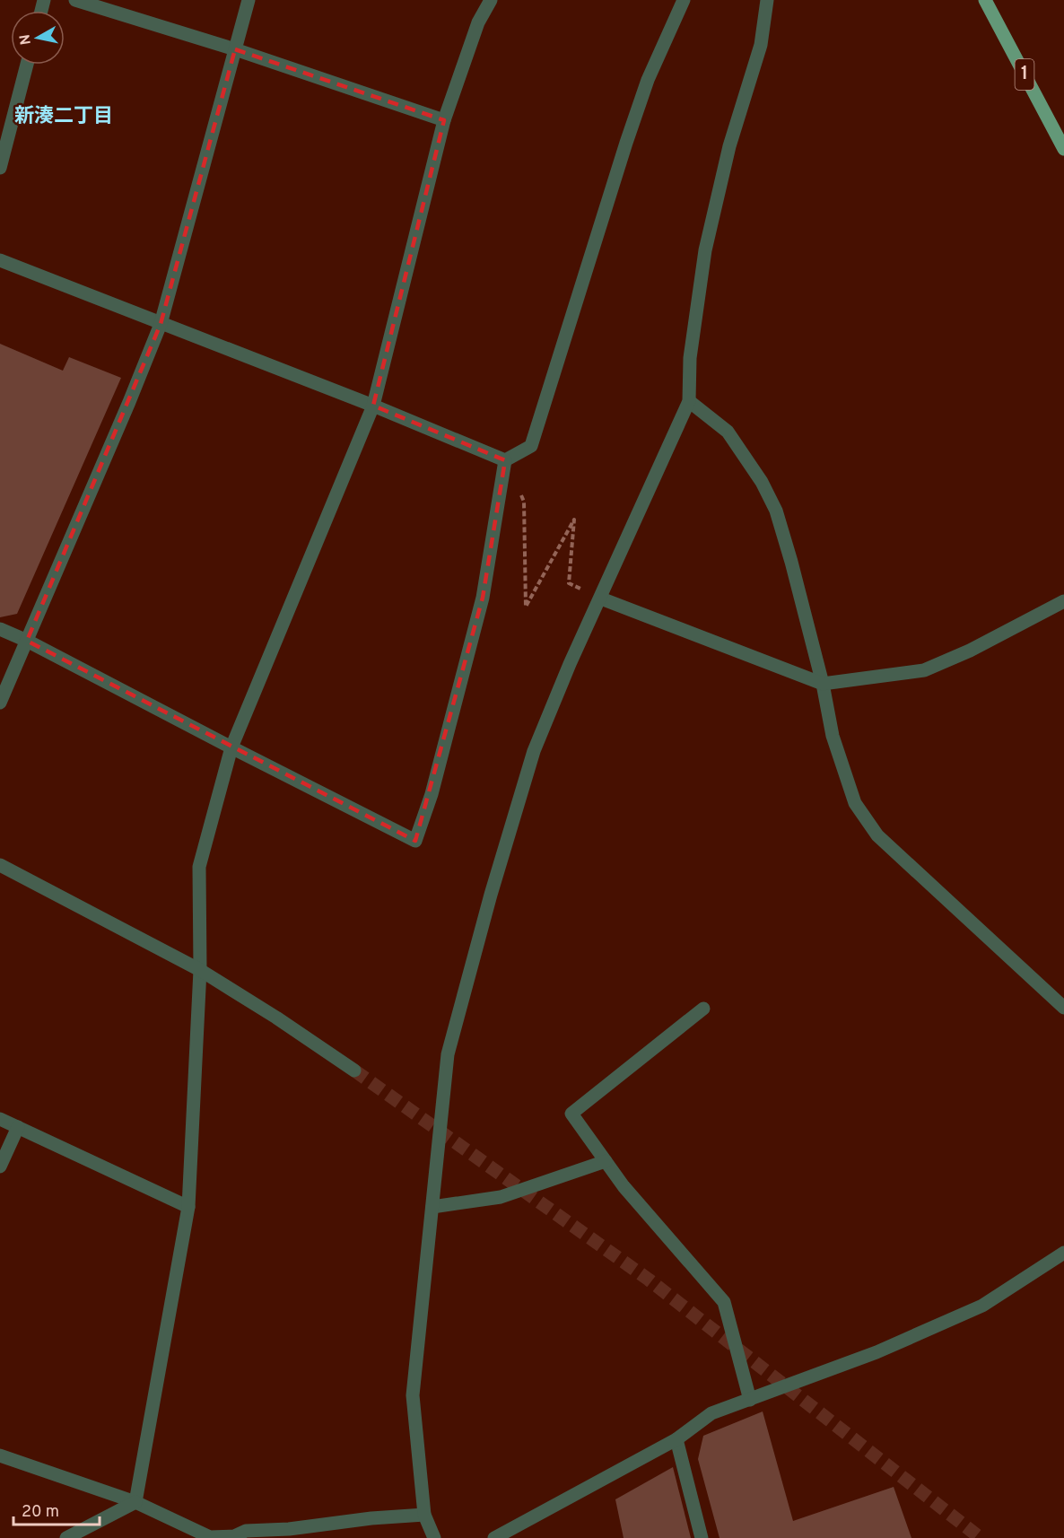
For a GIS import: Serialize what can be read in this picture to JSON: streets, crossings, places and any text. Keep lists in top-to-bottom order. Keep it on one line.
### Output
{"streets":{"main road":["1"]},"districts":["新湊二丁目"],"scale_bar":"20 m","north":"left"}
